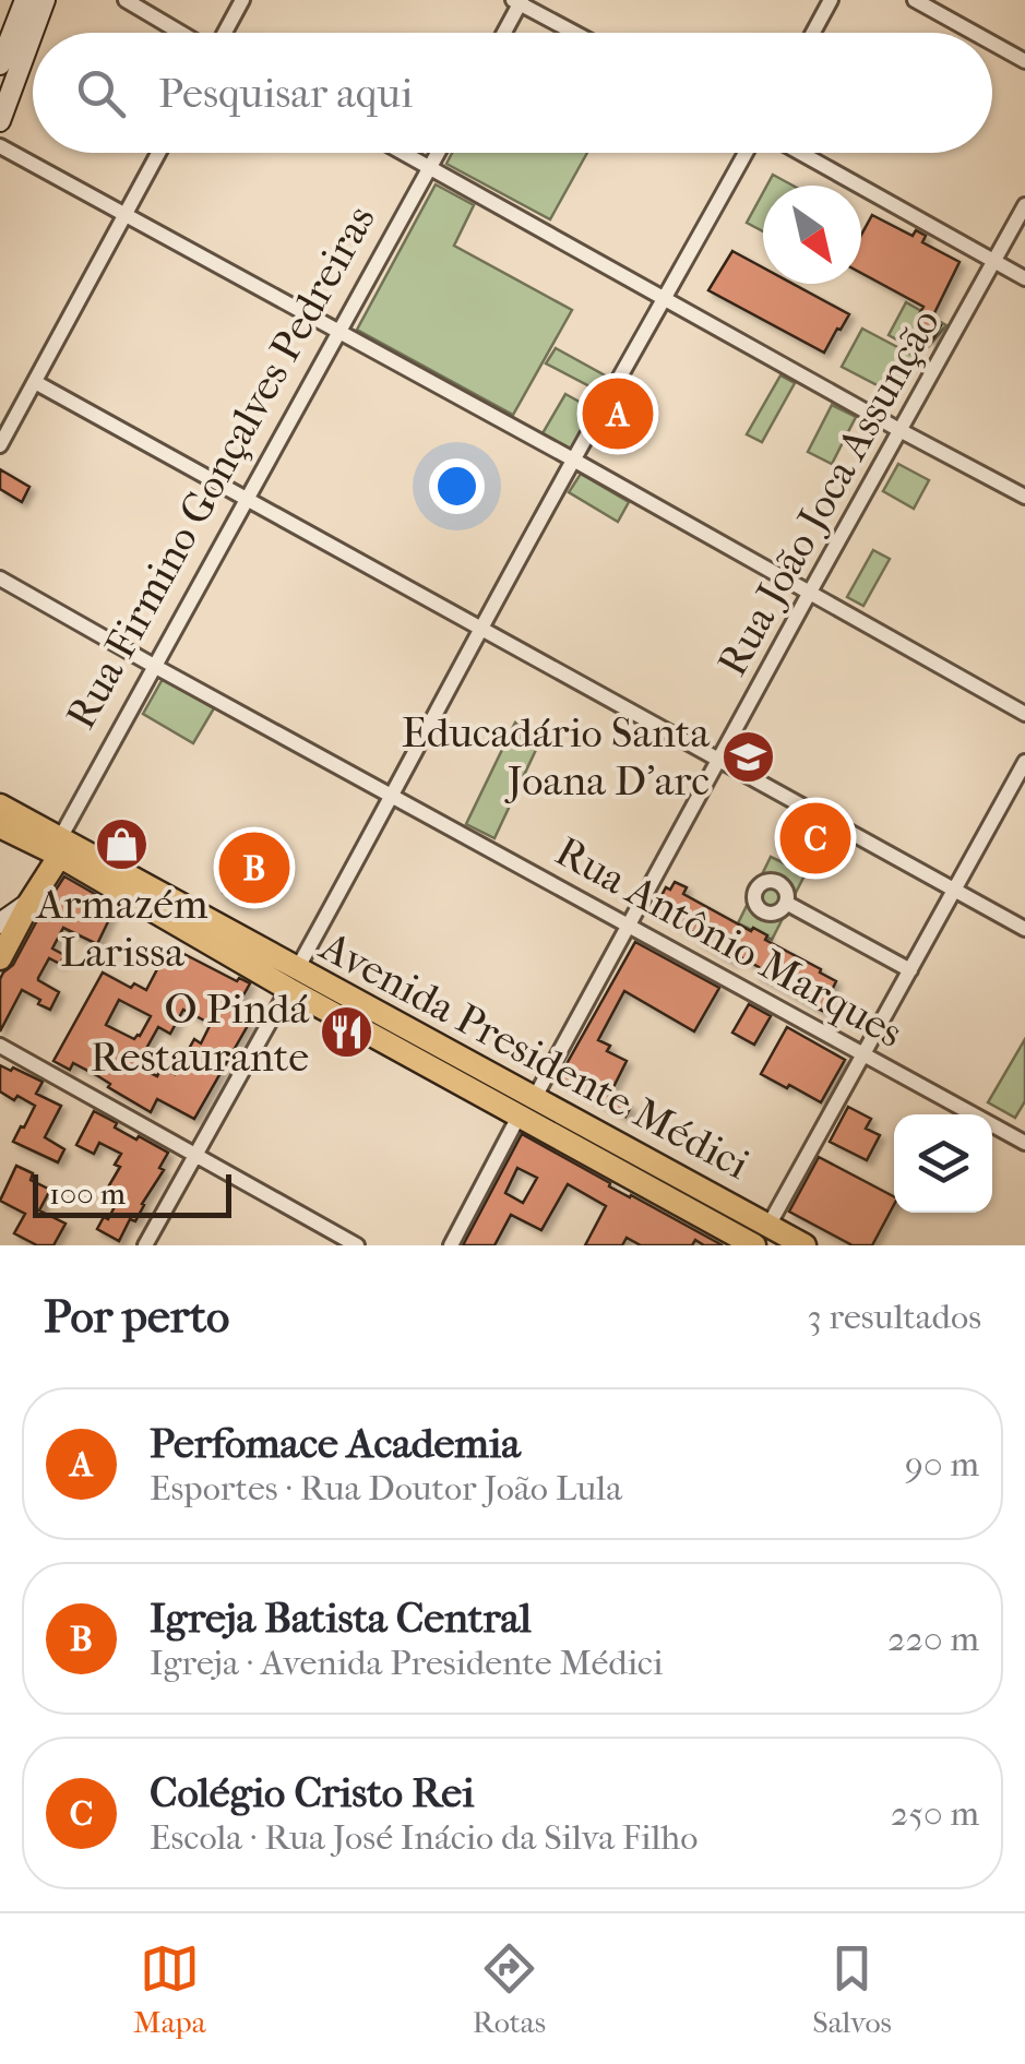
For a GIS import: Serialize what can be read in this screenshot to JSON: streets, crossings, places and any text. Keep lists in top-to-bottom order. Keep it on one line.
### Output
{"streets":{"main road":["Rua Firmino Gonçalves Pedreiras","Avenida Presidente Médici"],"street":["Rua João Joca Assunção","Rua Antônio Marques"]},"crossings":[["Rua Firmino Gonçalves Pedreiras","Rua Antônio Marques"],["Rua Firmino Gonçalves Pedreiras","Avenida Presidente Médici"],["Rua João Joca Assunção","Rua Antônio Marques"],["Rua João Joca Assunção","Avenida Presidente Médici"]],"places":{"school or university":["Educadário Santa Joana D’arc"],"shop":["Armazém Larissa"],"restaurant":["O Pindá Restaurante"]},"scale_bar":"100 m","north":"bottom right","page":{"search":"Pesquisar aqui","pins":["A","C","B"],"scale":"100 m","heading":["Por perto","3 resultados"],"list":[{"mark":"A","name":"Perfomace Academia","note":"Esportes · Rua Doutor João Lula","value":"90 m"},{"mark":"B","name":"Igreja Batista Central","note":"Igreja · Avenida Presidente Médici","value":"220 m"},{"mark":"C","name":"Colégio Cristo Rei","note":"Escola · Rua José Inácio da Silva Filho","value":"250 m"}],"nav":["Mapa","Rotas","Salvos"]}}
